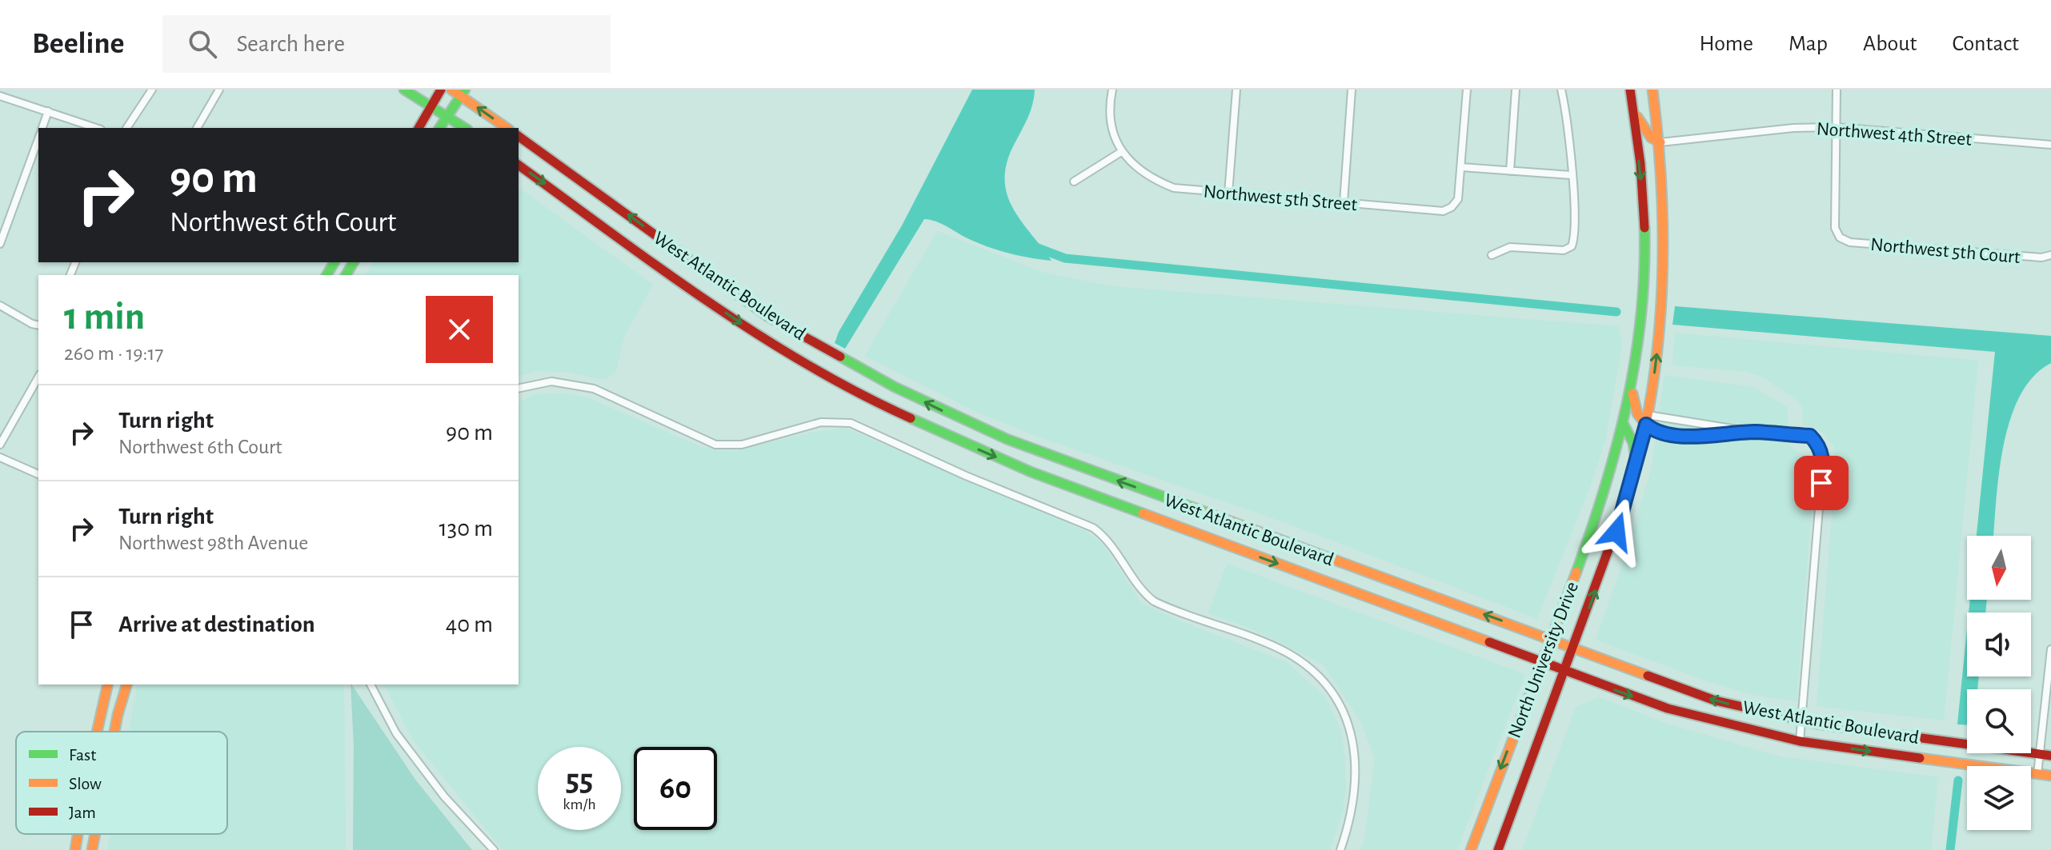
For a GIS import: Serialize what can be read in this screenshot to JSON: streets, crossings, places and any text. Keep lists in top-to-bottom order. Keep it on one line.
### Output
{"streets":{"main road":["West Atlantic Boulevard","North University Drive"],"street":["Northwest 4th Street","Northwest 5th Street","Northwest 5th Court"]},"crossings":[["Northwest 4th Street","Northwest 5th Court"],["Northwest 4th Street","North University Drive"],["West Atlantic Boulevard","North University Drive"]],"legend":["Fast","Slow","Jam"],"north":"bottom","page":{"header":"Beeline","search":"Search here","nav":["Home","Map","About","Contact"],"turn":["90 m","Northwest 6th Court"],"heading":["1 min","260 m · 19:17"],"list":[{"name":"Turn right","note":"Northwest 6th Court","value":"90 m"},{"name":"Turn right","note":"Northwest 98th Avenue","value":"130 m"},{"name":"Arrive at destination","value":"40 m"}],"speed":"55 km/h","limit":"60"}}
